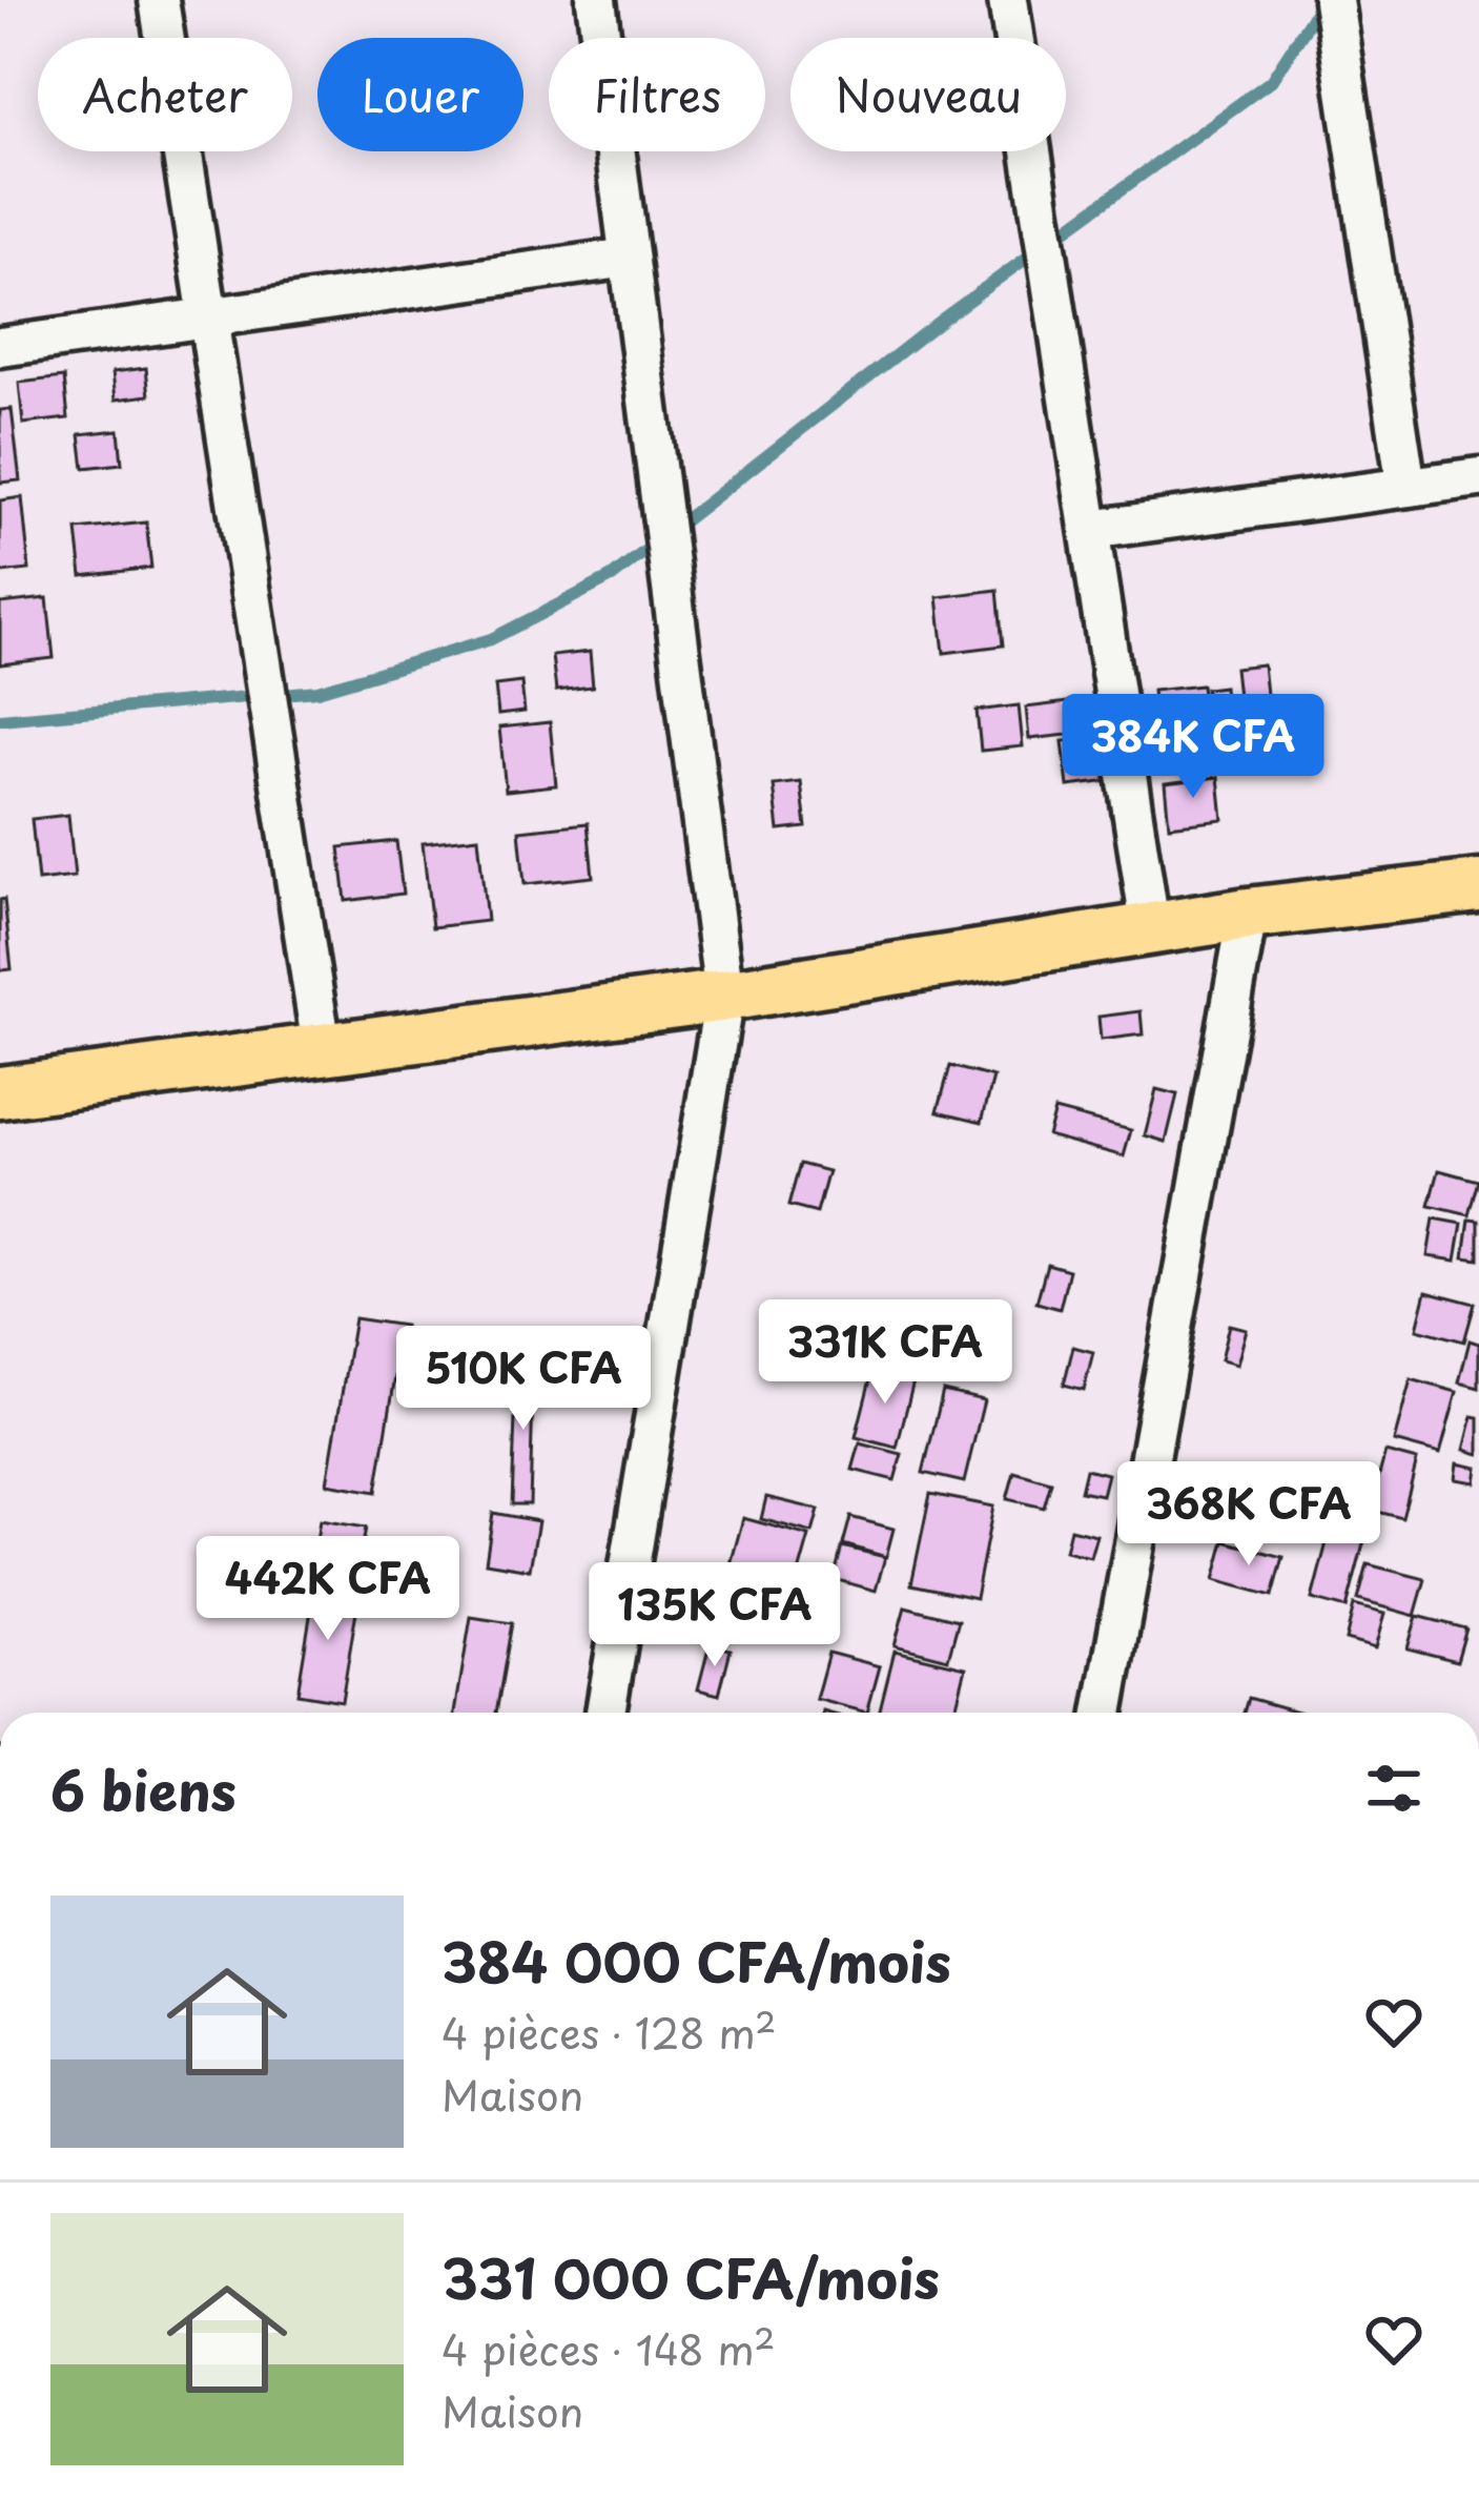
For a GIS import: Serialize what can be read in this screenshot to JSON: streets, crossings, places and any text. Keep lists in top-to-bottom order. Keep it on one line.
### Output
{"page":{"chip":["Acheter","Louer","Filtres","Nouveau"],"price":["384K CFA","331K CFA","510K CFA","368K CFA","442K CFA","135K CFA"],"heading":"6 biens","list":[{"name":"384 000 CFA/mois","note":"4 pièces · 128 m² · Maison"},{"name":"331 000 CFA/mois","note":"4 pièces · 148 m² · Maison"}]}}
